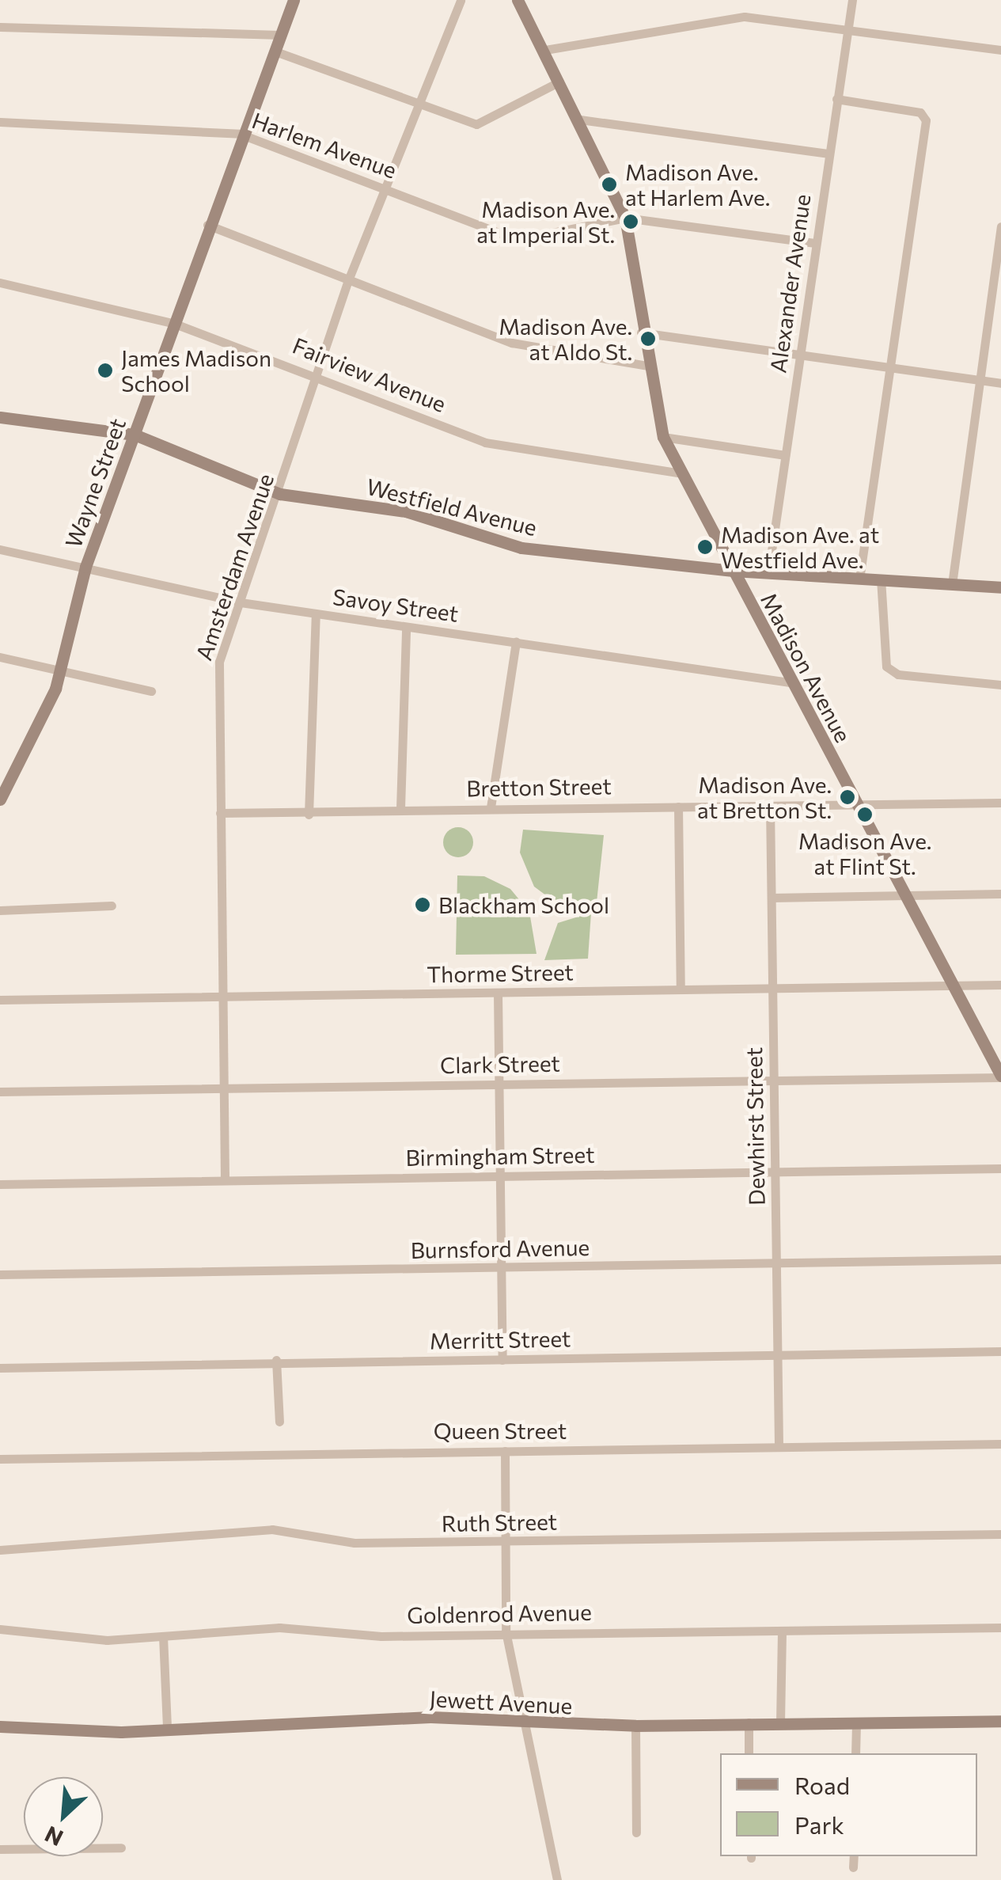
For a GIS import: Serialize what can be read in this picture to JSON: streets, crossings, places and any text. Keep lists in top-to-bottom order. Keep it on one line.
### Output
{"streets":{"main road":["Wayne Street","Westfield Avenue","Madison Avenue","Jewett Avenue"],"street":["Harlem Avenue","Alexander Avenue","Fairview Avenue","Amsterdam Avenue","Savoy Street","Bretton Street","Thorme Street","Clark Street","Dewhirst Street","Birmingham Street","Burnsford Avenue","Merritt Street","Queen Street","Ruth Street","Goldenrod Avenue"]},"crossings":[["Harlem Avenue","Alexander Avenue"],["Harlem Avenue","Wayne Street"],["Harlem Avenue","Amsterdam Avenue"],["Harlem Avenue","Madison Avenue"],["Alexander Avenue","Westfield Avenue"],["Fairview Avenue","Wayne Street"],["Fairview Avenue","Amsterdam Avenue"],["Fairview Avenue","Madison Avenue"],["Wayne Street","Westfield Avenue"],["Wayne Street","Savoy Street"],["Westfield Avenue","Amsterdam Avenue"],["Westfield Avenue","Madison Avenue"],["Amsterdam Avenue","Savoy Street"],["Amsterdam Avenue","Bretton Street"],["Amsterdam Avenue","Thorme Street"],["Amsterdam Avenue","Clark Street"],["Amsterdam Avenue","Birmingham Street"],["Savoy Street","Madison Avenue"],["Madison Avenue","Bretton Street"],["Madison Avenue","Thorme Street"],["Madison Avenue","Clark Street"],["Bretton Street","Dewhirst Street"],["Thorme Street","Dewhirst Street"],["Clark Street","Dewhirst Street"],["Dewhirst Street","Birmingham Street"],["Dewhirst Street","Burnsford Avenue"],["Dewhirst Street","Merritt Street"],["Dewhirst Street","Queen Street"]],"places":["Madison Ave. at Harlem Ave.","Madison Ave. at Imperial St.","Madison Ave. at Aldo St.","James Madison School","Madison Ave. at Westfield Ave.","Madison Ave. at Bretton St.","Madison Ave. at Flint St.","Blackham School"],"legend":["Road","Park"],"north":"bottom left"}
